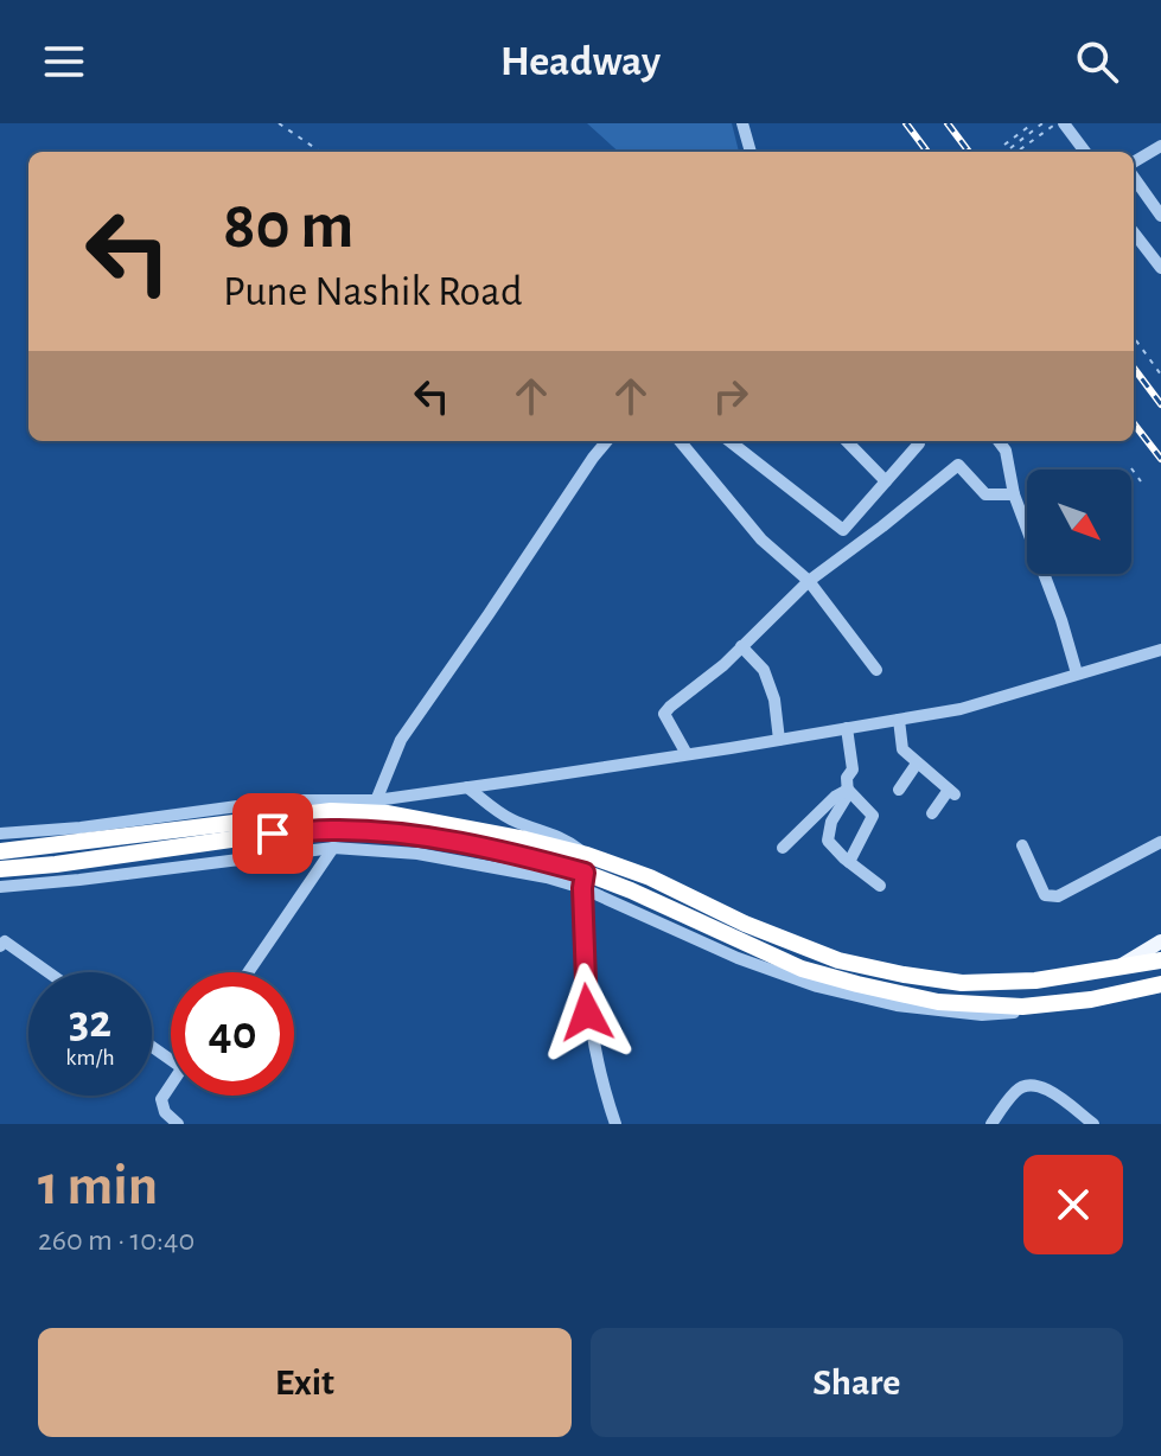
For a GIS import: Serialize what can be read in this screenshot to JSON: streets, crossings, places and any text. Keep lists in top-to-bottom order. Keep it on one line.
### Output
{"north":"bottom right","page":{"header":"Headway","turn":["80 m","Pune Nashik Road"],"speed":"32 km/h","limit":"40","heading":["1 min","260 m · 10:40"],"buttons":["Exit","Share"]}}
